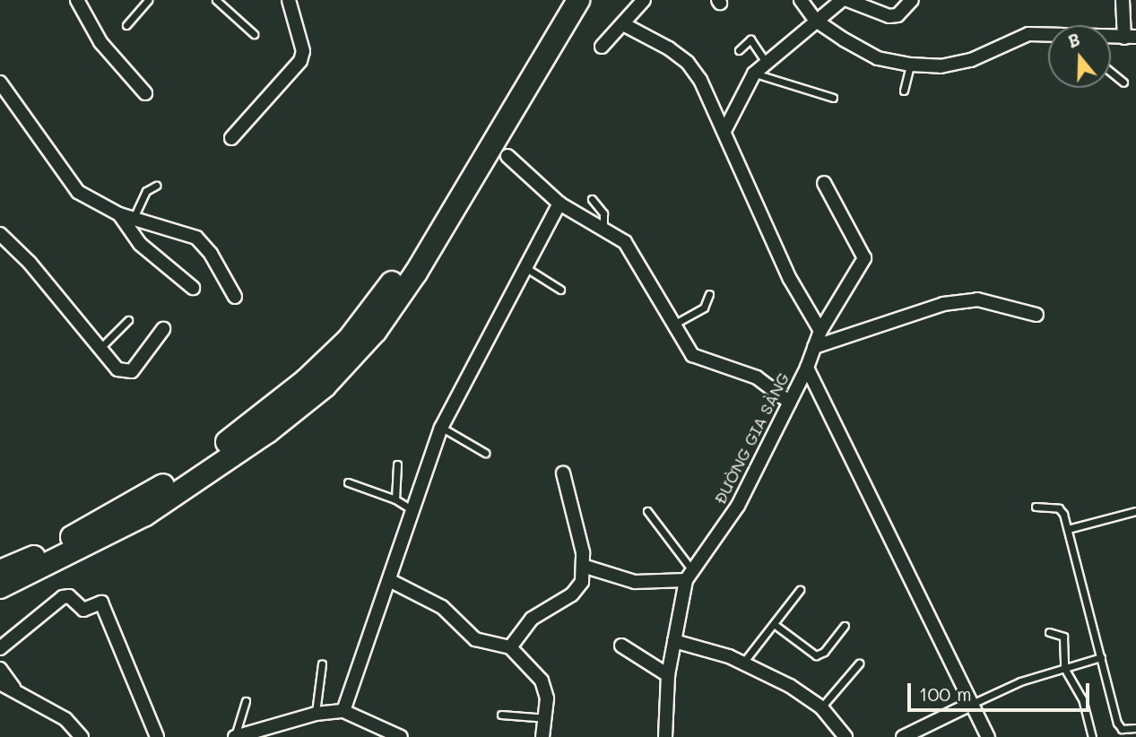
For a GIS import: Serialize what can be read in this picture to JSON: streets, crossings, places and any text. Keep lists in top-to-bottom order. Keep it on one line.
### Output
{"streets":{"street":["ĐƯỜNG GIA SÀNG"]},"scale_bar":"100 m","north":"top"}
